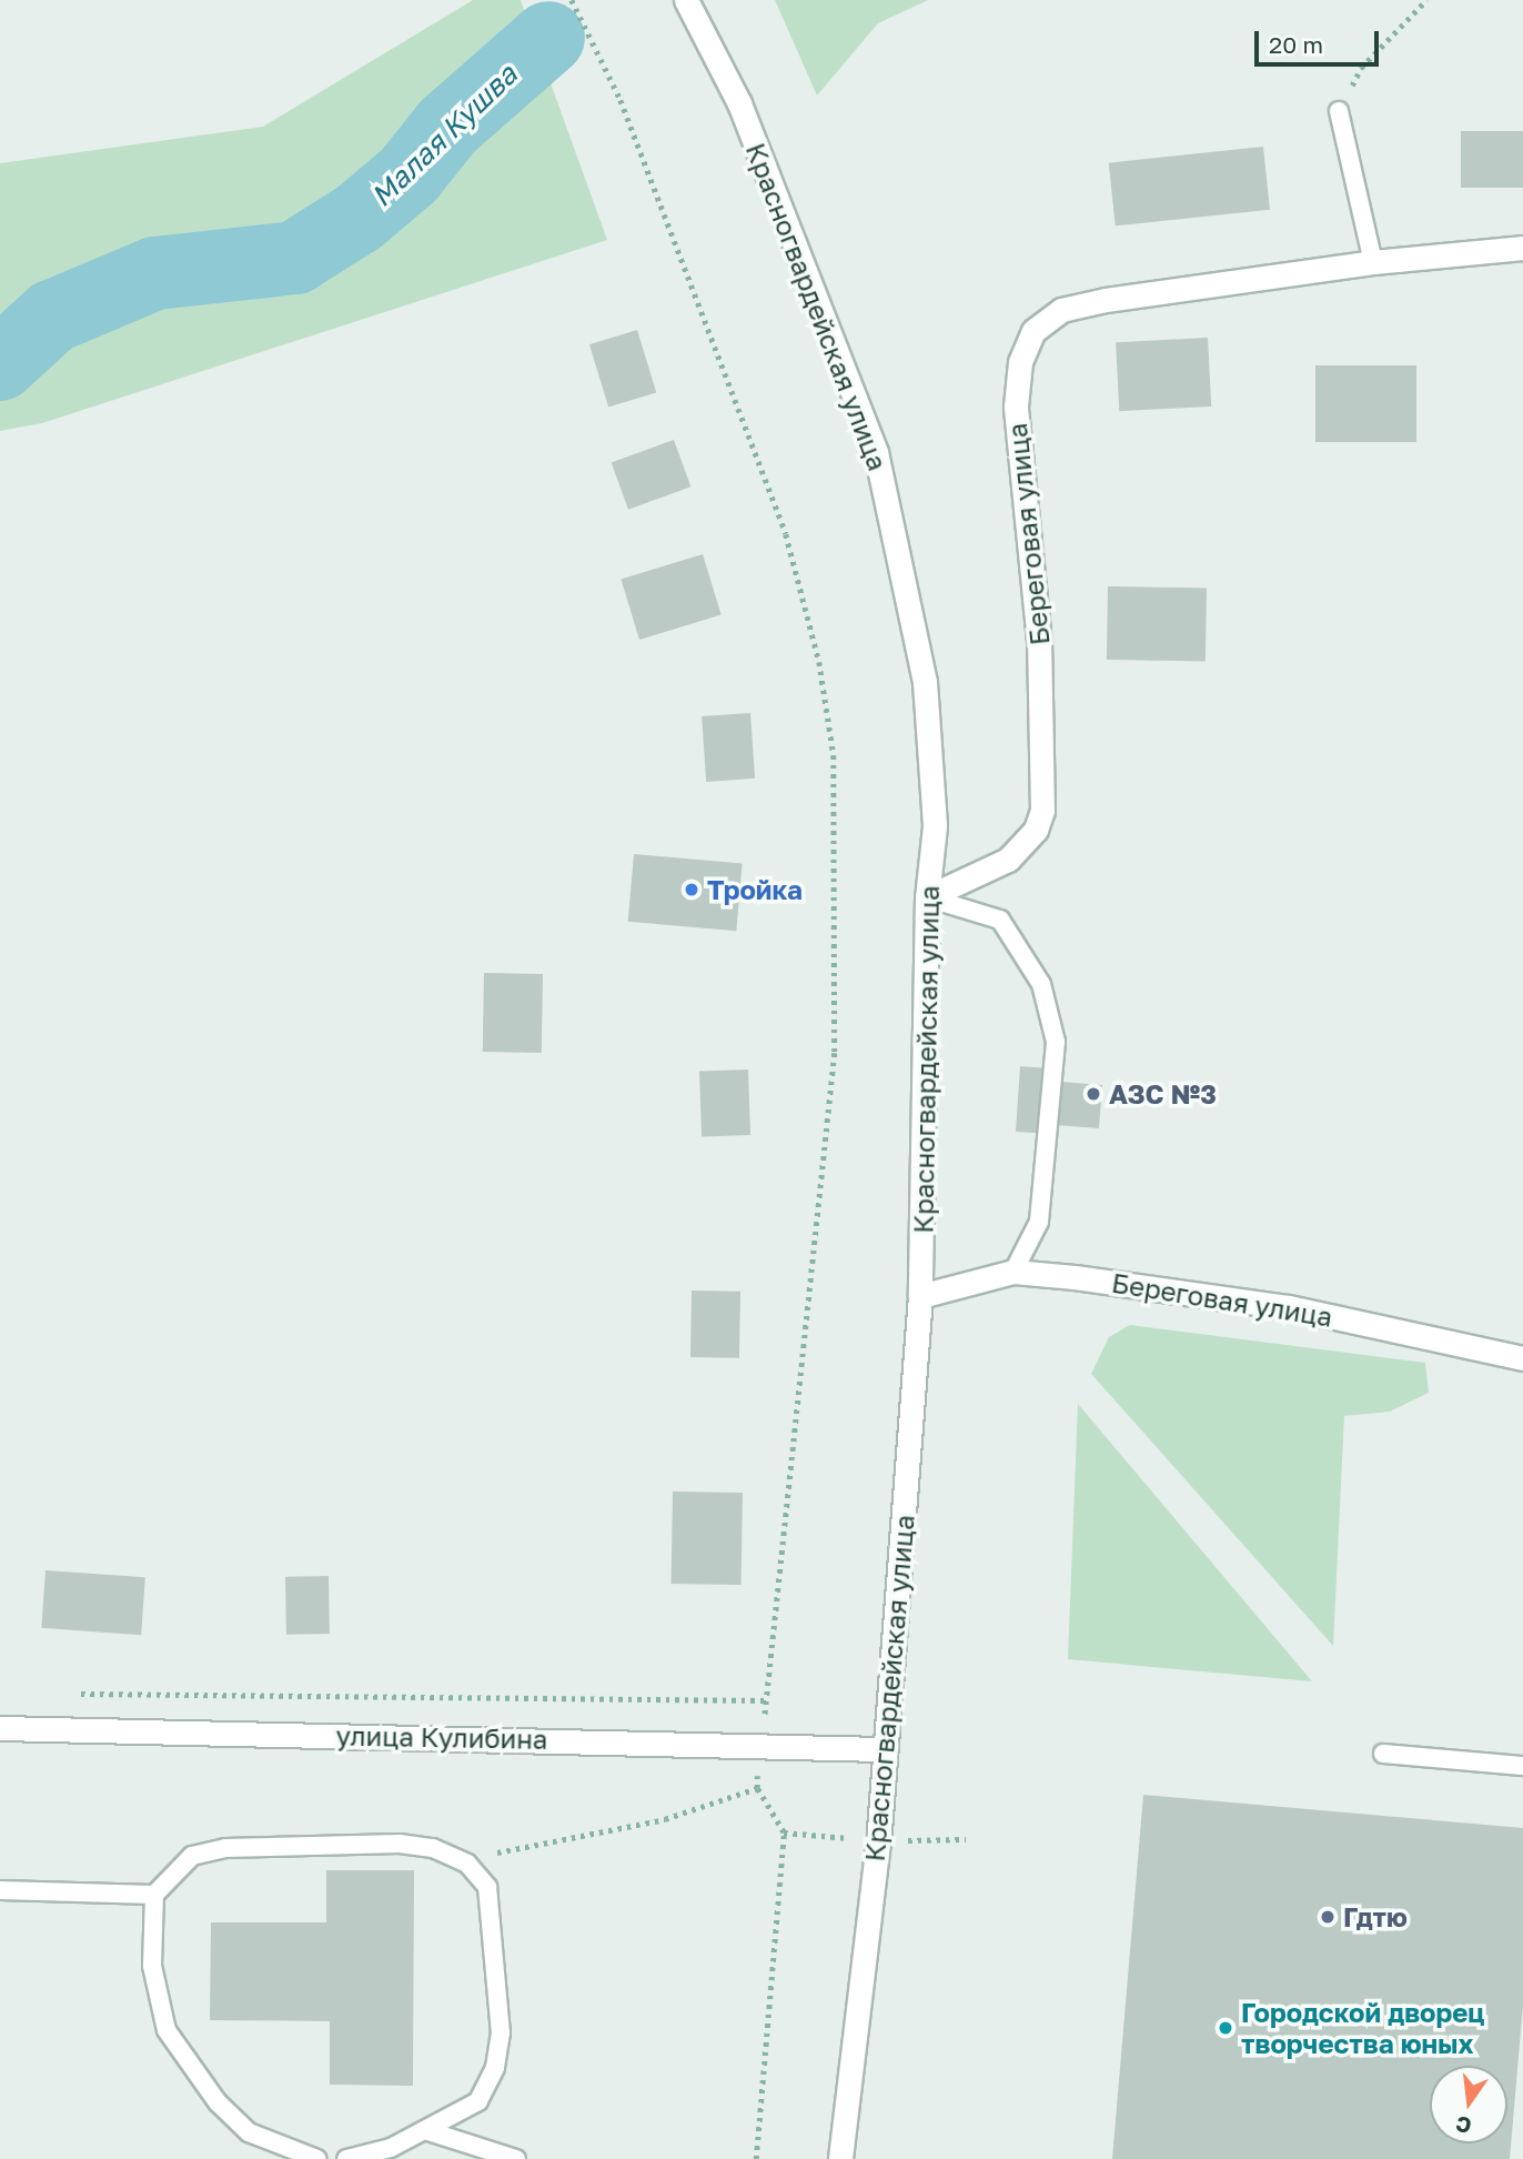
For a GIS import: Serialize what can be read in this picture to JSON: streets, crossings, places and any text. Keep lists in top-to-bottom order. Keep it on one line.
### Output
{"streets":{"main road":["Красногвардейская улица","Береговая улица","улица Кулибина"]},"crossings":[["Красногвардейская улица","Береговая улица"],["Красногвардейская улица","улица Кулибина"]],"water":["Малая Кушва"],"places":["Тройка","АЗС №3","Гдтю","Городской дворец творчества юных"],"scale_bar":"20 m","north":"bottom"}
